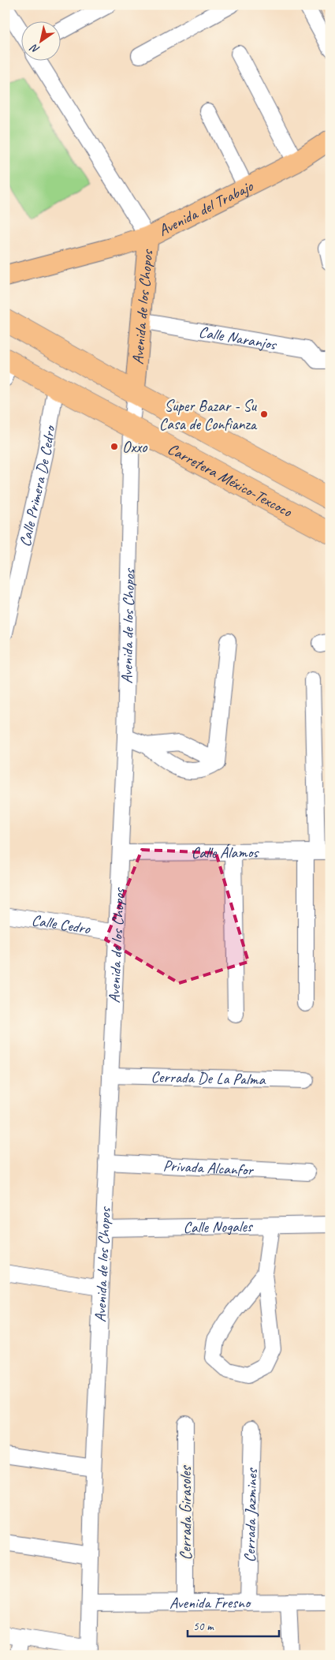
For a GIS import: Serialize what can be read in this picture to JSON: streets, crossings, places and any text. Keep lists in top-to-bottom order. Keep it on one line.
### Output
{"streets":{"highway":["Carretera México-Texcoco"],"main road":["Avenida del Trabajo","Avenida de los Chopos"],"street":["Calle Naranjos","Calle Primera De Cedro","Calle Álamos","Calle Cedro","Cerrada De La Palma","Privada Alcanfor","Calle Nogales","Cerrada Girasoles","Cerrada Jazmines","Avenida Fresno"]},"crossings":[["Avenida del Trabajo","Avenida de los Chopos"],["Avenida de los Chopos","Calle Naranjos"],["Avenida de los Chopos","Carretera México-Texcoco"],["Avenida de los Chopos","Calle Álamos"],["Avenida de los Chopos","Calle Cedro"],["Avenida de los Chopos","Cerrada De La Palma"],["Avenida de los Chopos","Privada Alcanfor"],["Avenida de los Chopos","Calle Nogales"],["Avenida de los Chopos","Avenida Fresno"],["Carretera México-Texcoco","Calle Primera De Cedro"],["Cerrada Girasoles","Avenida Fresno"],["Cerrada Jazmines","Avenida Fresno"]],"places":["Super Bazar - Su Casa de Confianza","Oxxo"],"scale_bar":"50 m","north":"bottom left"}
